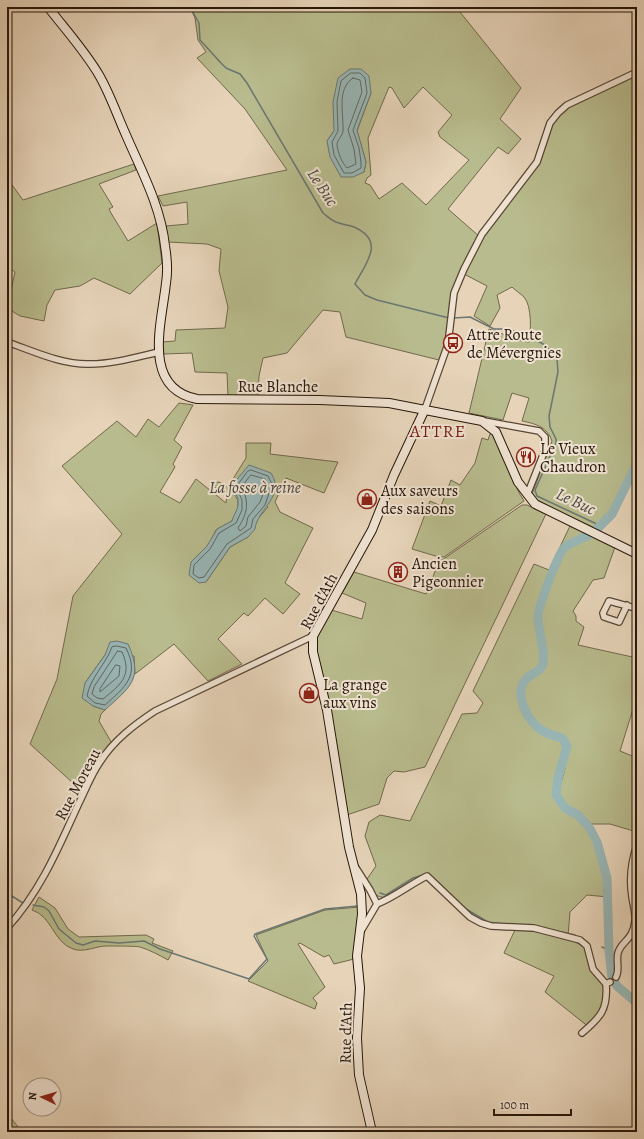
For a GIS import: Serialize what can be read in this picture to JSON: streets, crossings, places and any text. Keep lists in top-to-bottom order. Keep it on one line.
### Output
{"streets":{"street":["Rue Blanche","Rue d'Ath","Rue Moreau"]},"crossings":[["Rue Blanche","Rue d'Ath"],["Rue d'Ath","Rue Moreau"]],"districts":["ATTRE"],"water":["Le Buc","La fosse à reine"],"places":{"bus stop":["Attre Route de Mévergnies"],"restaurant":["Le Vieux Chaudron"],"shop":["Aux saveurs des saisons","La grange aux vins"],"building":["Ancien Pigeonnier"]},"scale_bar":"100 m","north":"left"}
